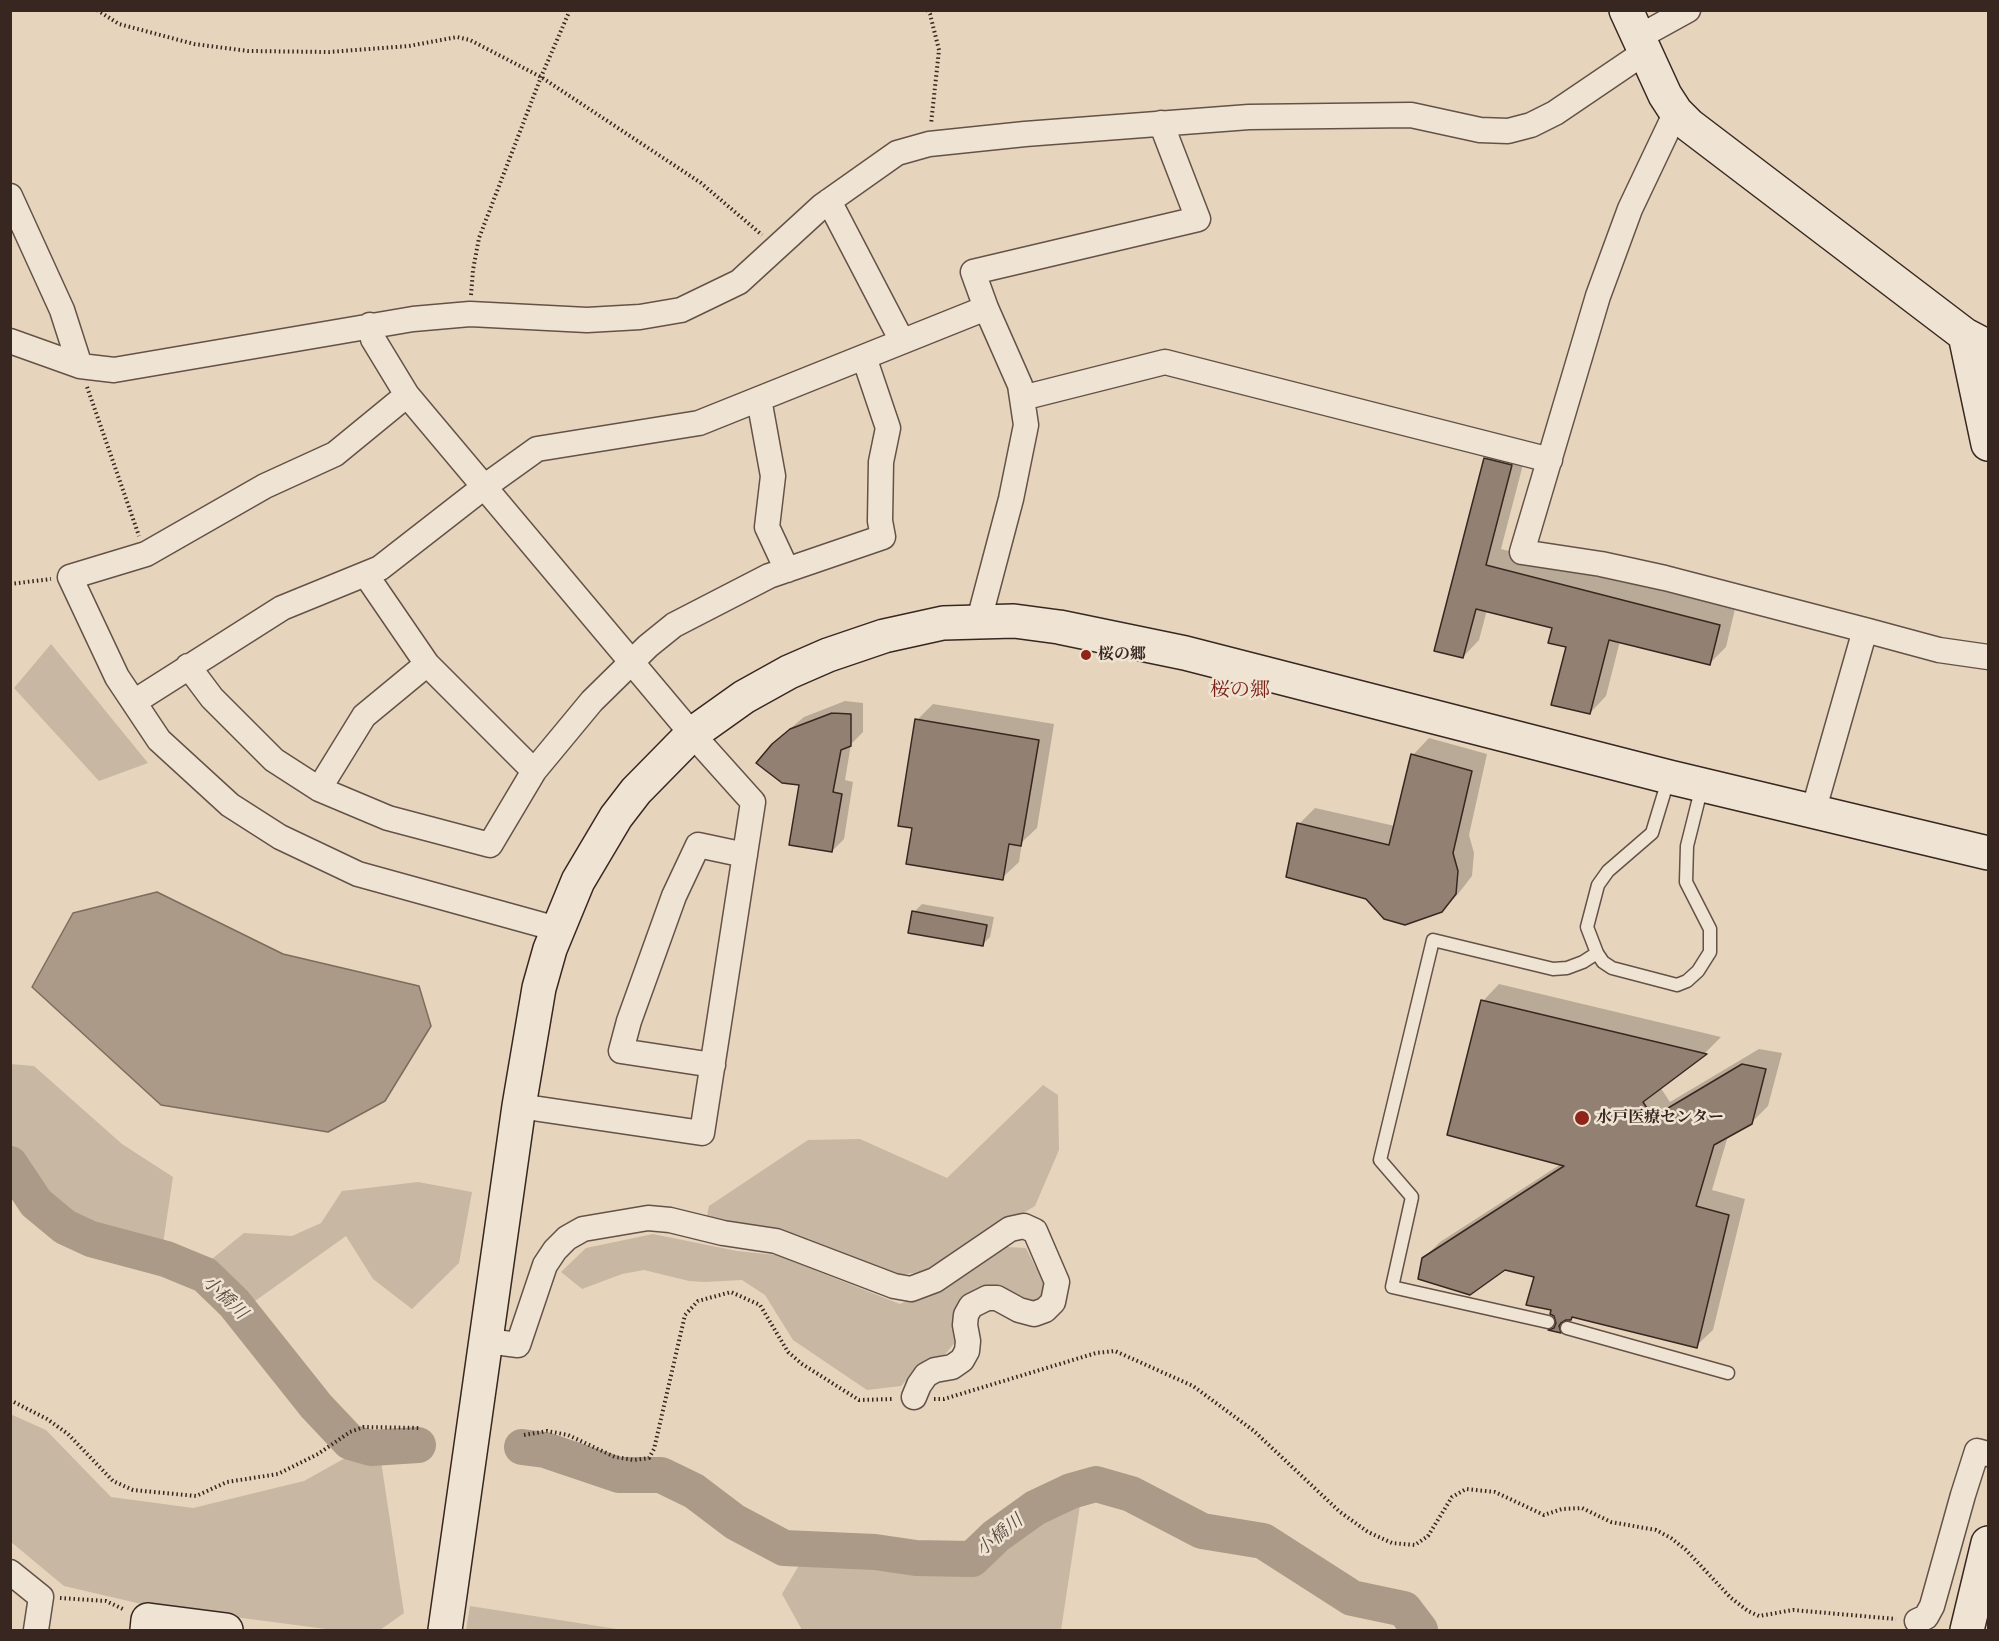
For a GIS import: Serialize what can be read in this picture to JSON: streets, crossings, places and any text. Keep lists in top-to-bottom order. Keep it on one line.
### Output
{"districts":["桜の郷"],"water":["小橋川"],"places":["桜の郷","水戸医療センター"]}
